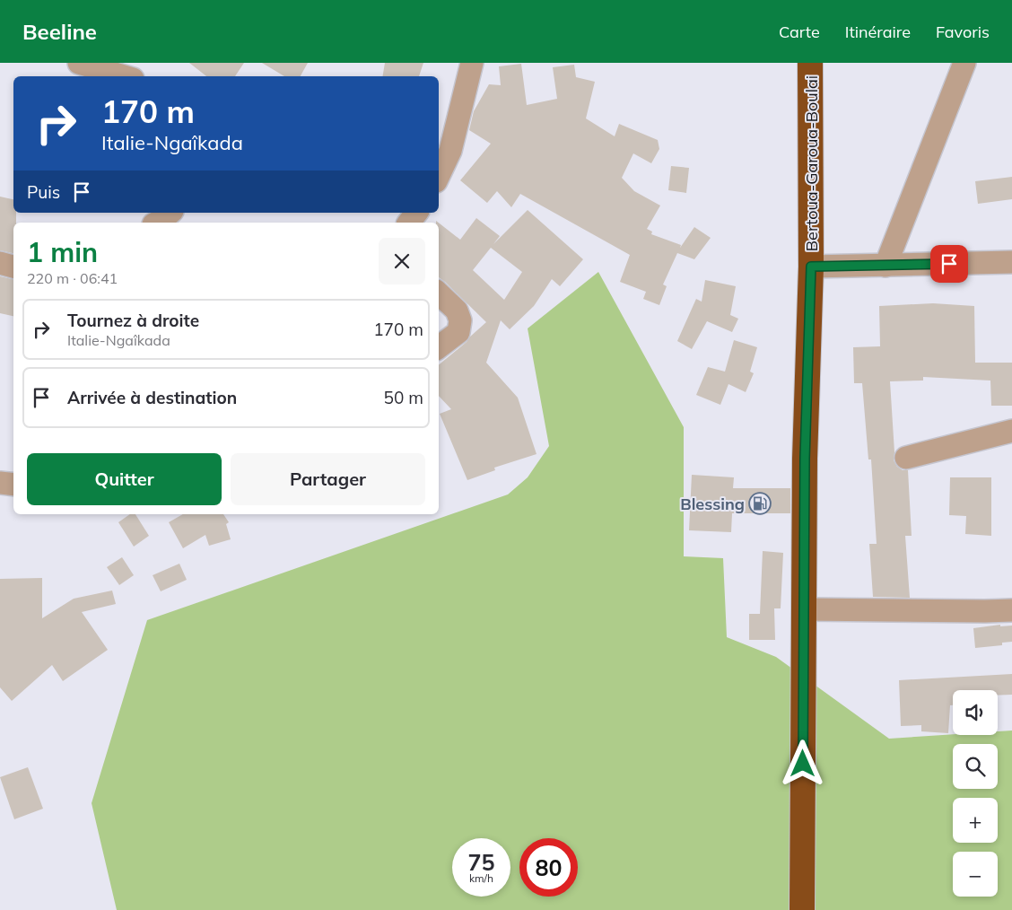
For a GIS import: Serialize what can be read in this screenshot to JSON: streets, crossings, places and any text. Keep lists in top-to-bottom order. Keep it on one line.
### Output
{"streets":{"highway":["Bertoua-Garoua-Boulai"]},"places":{"fuel station":["Blessing"]},"page":{"header":"Beeline","nav":["Carte","Itinéraire","Favoris"],"turn":["170 m","Italie-Ngaîkada"],"then":"Puis","heading":["1 min","220 m · 06:41"],"list":[{"name":"Tournez à droite","note":"Italie-Ngaîkada","value":"170 m"},{"name":"Arrivée à destination","value":"50 m"}],"buttons":["Quitter","Partager"],"map_buttons":["+","−"],"speed":"75 km/h","limit":"80"}}
